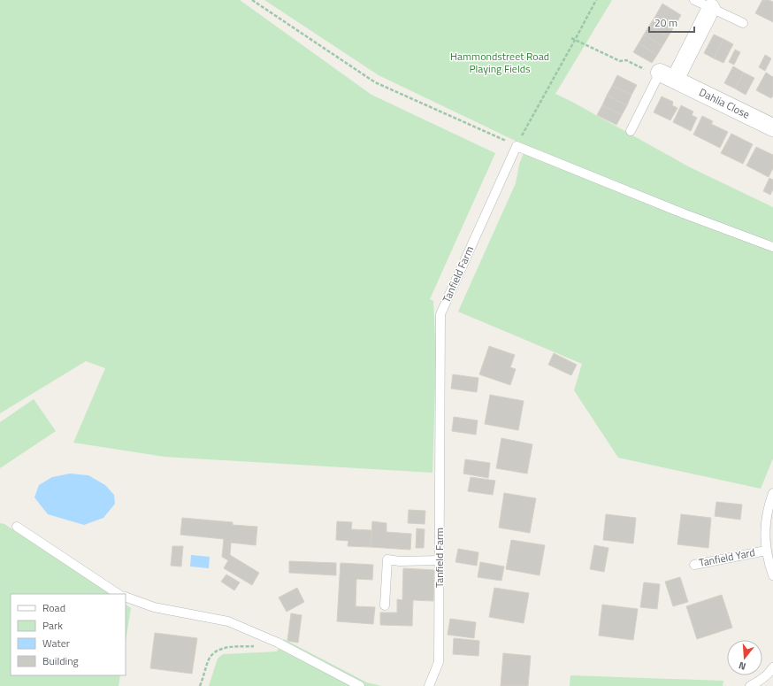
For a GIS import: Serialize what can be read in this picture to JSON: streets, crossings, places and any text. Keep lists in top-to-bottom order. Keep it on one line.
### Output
{"streets":{"street":["Dahlia Close"],"lane":["Tanfield Farm","Tanfield Yard"]},"parks":["Hammondstreet Road Playing Fields"],"legend":["Road","Park","Water","Building"],"scale_bar":"20 m","north":"bottom"}
